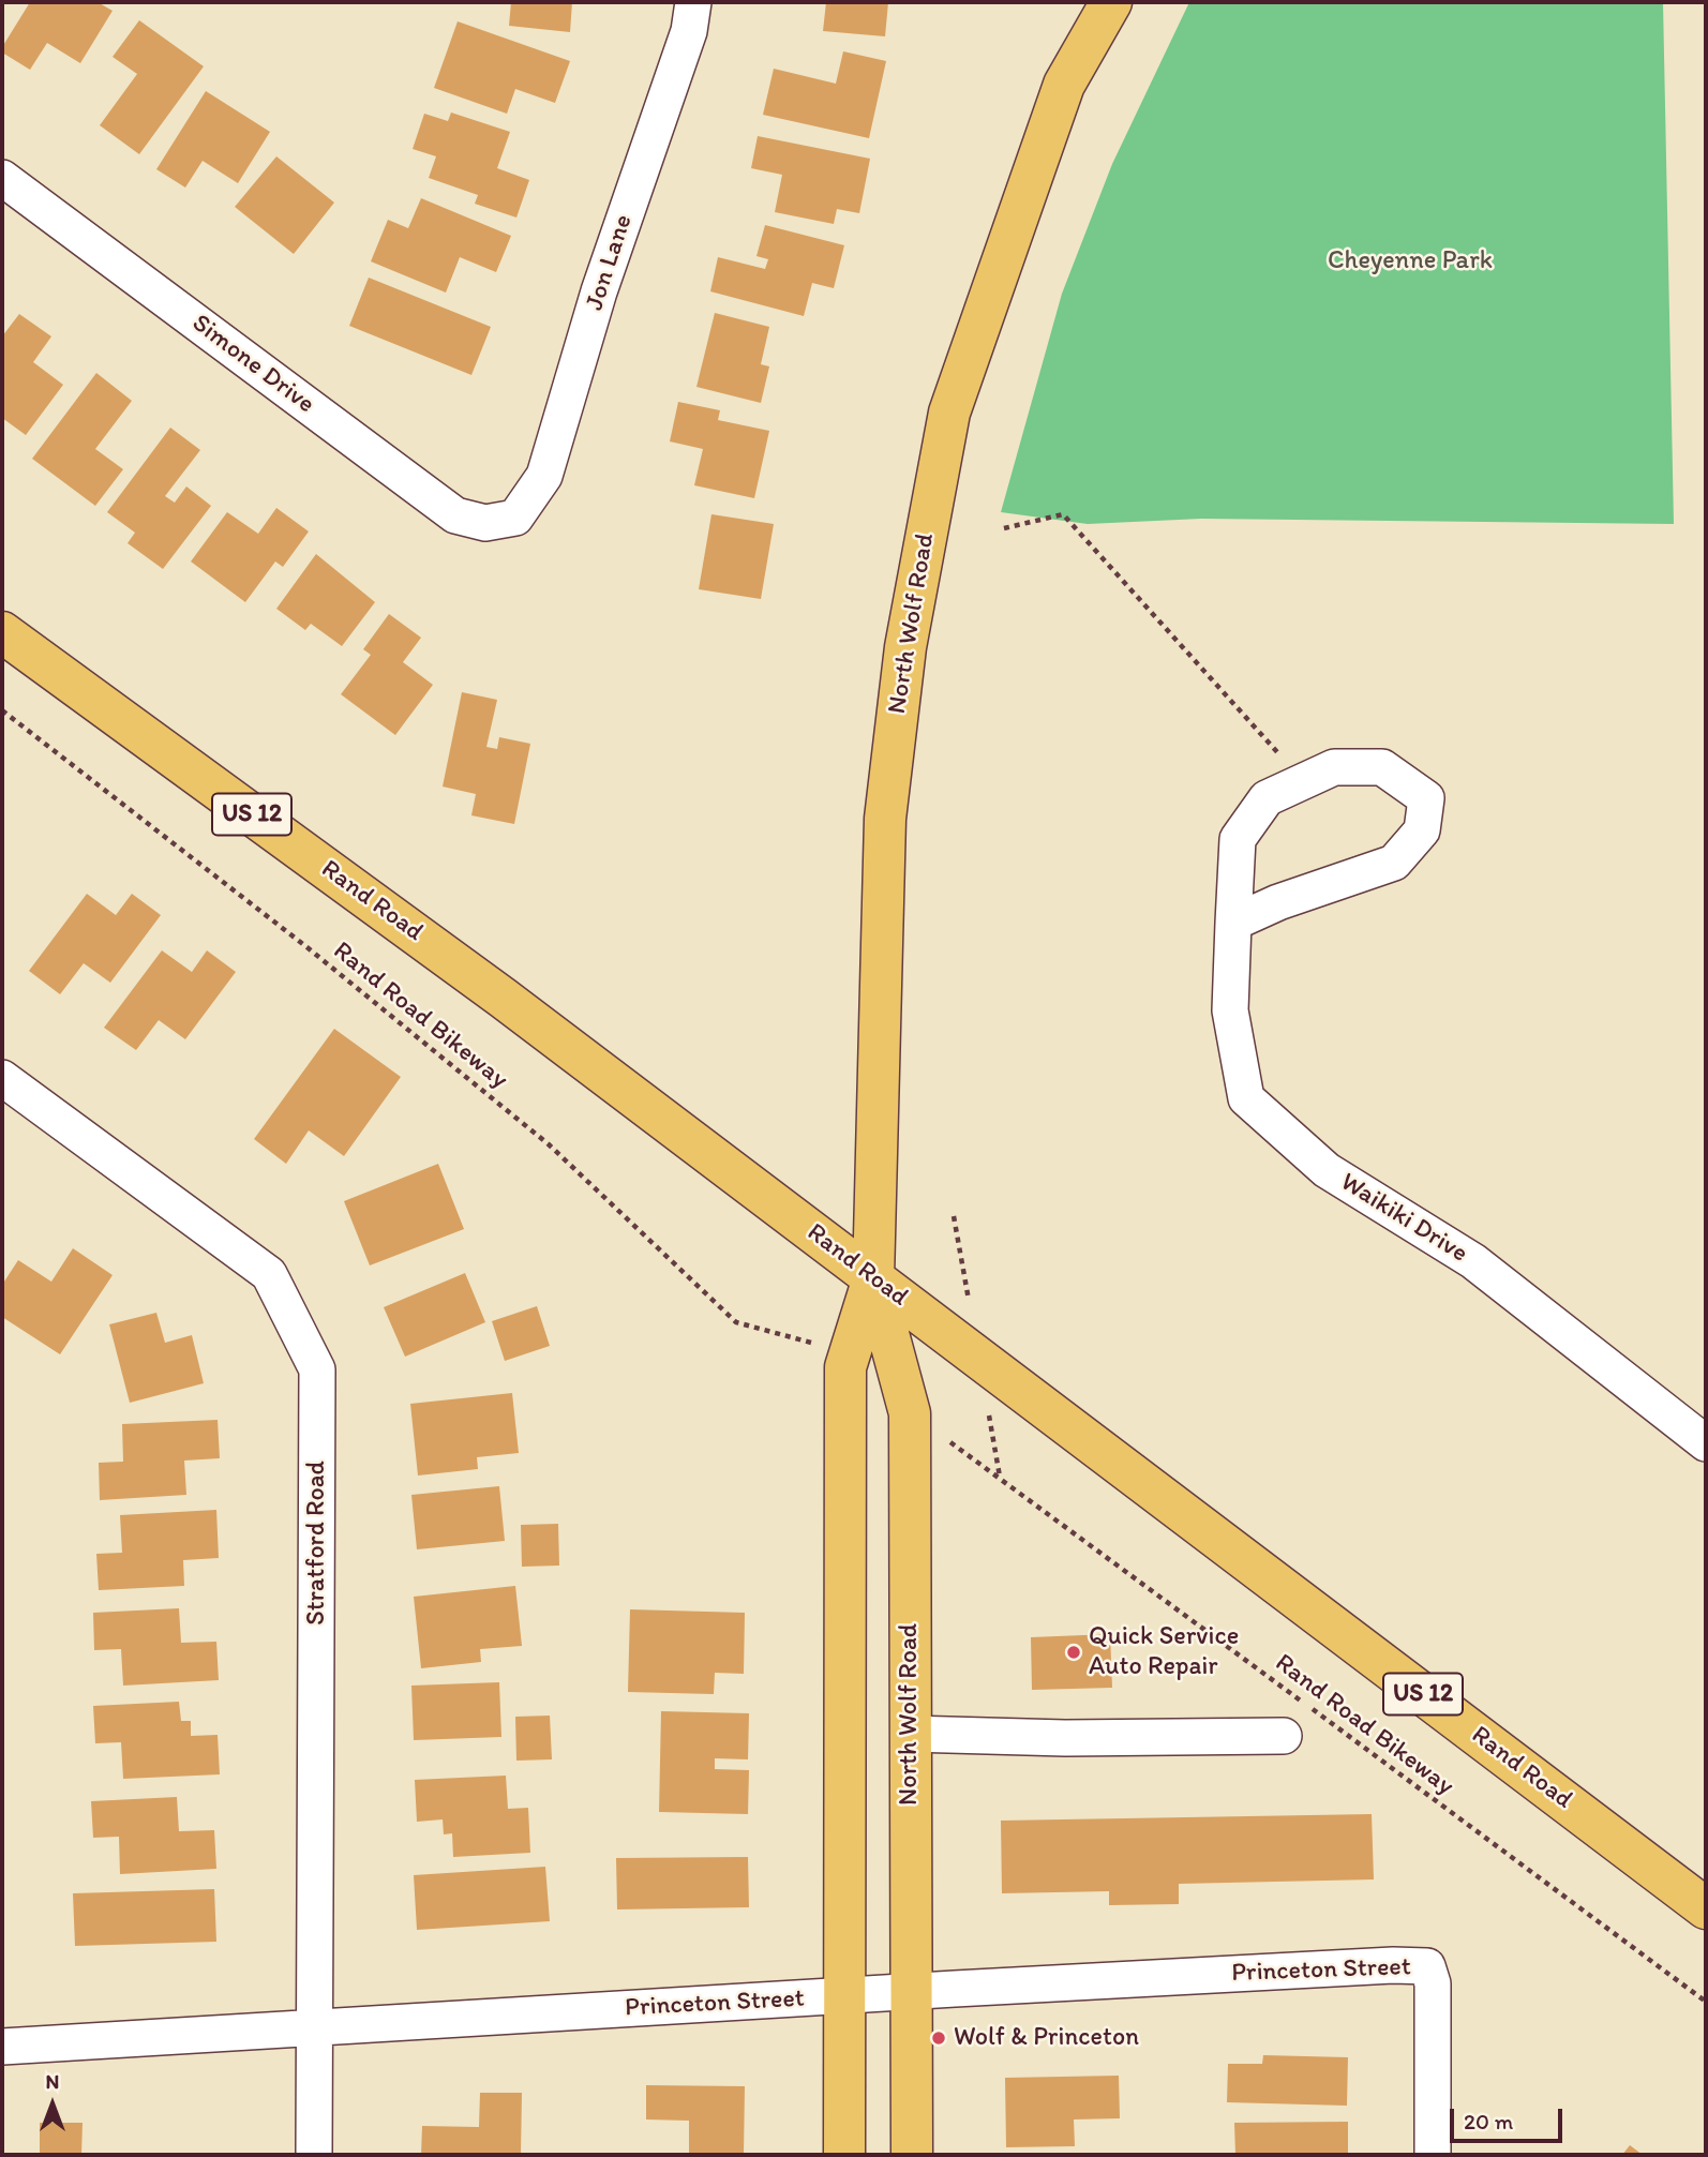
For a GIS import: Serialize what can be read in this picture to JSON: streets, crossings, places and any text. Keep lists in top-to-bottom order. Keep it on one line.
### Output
{"streets":{"main road":["North Wolf Road","US 12","Rand Road"],"street":["Jon Lane","Simone Drive","Waikiki Drive","Stratford Road","Princeton Street"],"path":["Rand Road Bikeway"]},"crossings":[["Jon Lane","Simone Drive"],["North Wolf Road","Rand Road"],["North Wolf Road","Princeton Street"],["Stratford Road","Princeton Street"]],"parks":["Cheyenne Park"],"places":["Quick Service Auto Repair","Wolf & Princeton"],"scale_bar":"20 m","north":"top"}
